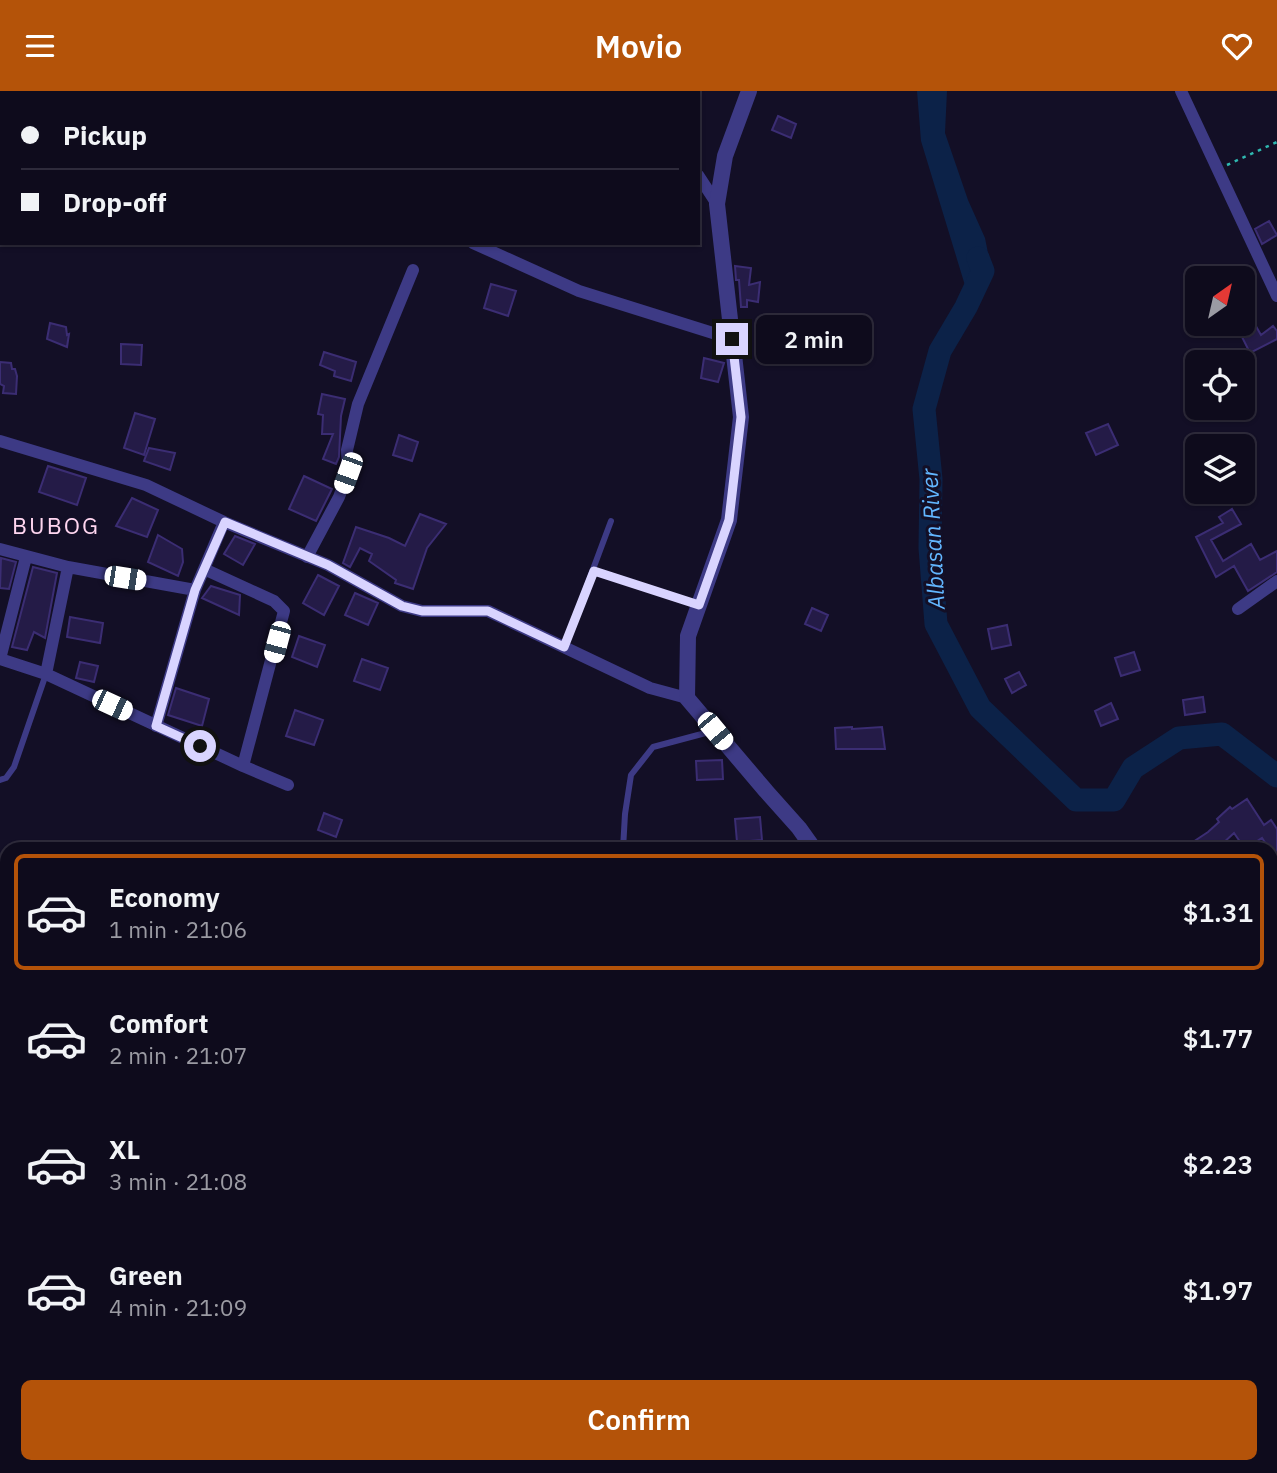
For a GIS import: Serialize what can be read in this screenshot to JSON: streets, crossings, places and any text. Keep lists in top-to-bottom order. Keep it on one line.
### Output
{"districts":["BUBOG"],"water":["Albasan River"],"north":"top right","page":{"header":"Movio","banner":["Pickup","Drop-off"],"bubble":"2 min","list":[{"name":"Economy","note":"1 min · 21:06","value":"$1.31"},{"name":"Comfort","note":"2 min · 21:07","value":"$1.77"},{"name":"XL","note":"3 min · 21:08","value":"$2.23"},{"name":"Green","note":"4 min · 21:09","value":"$1.97"}],"buttons":"Confirm"}}
